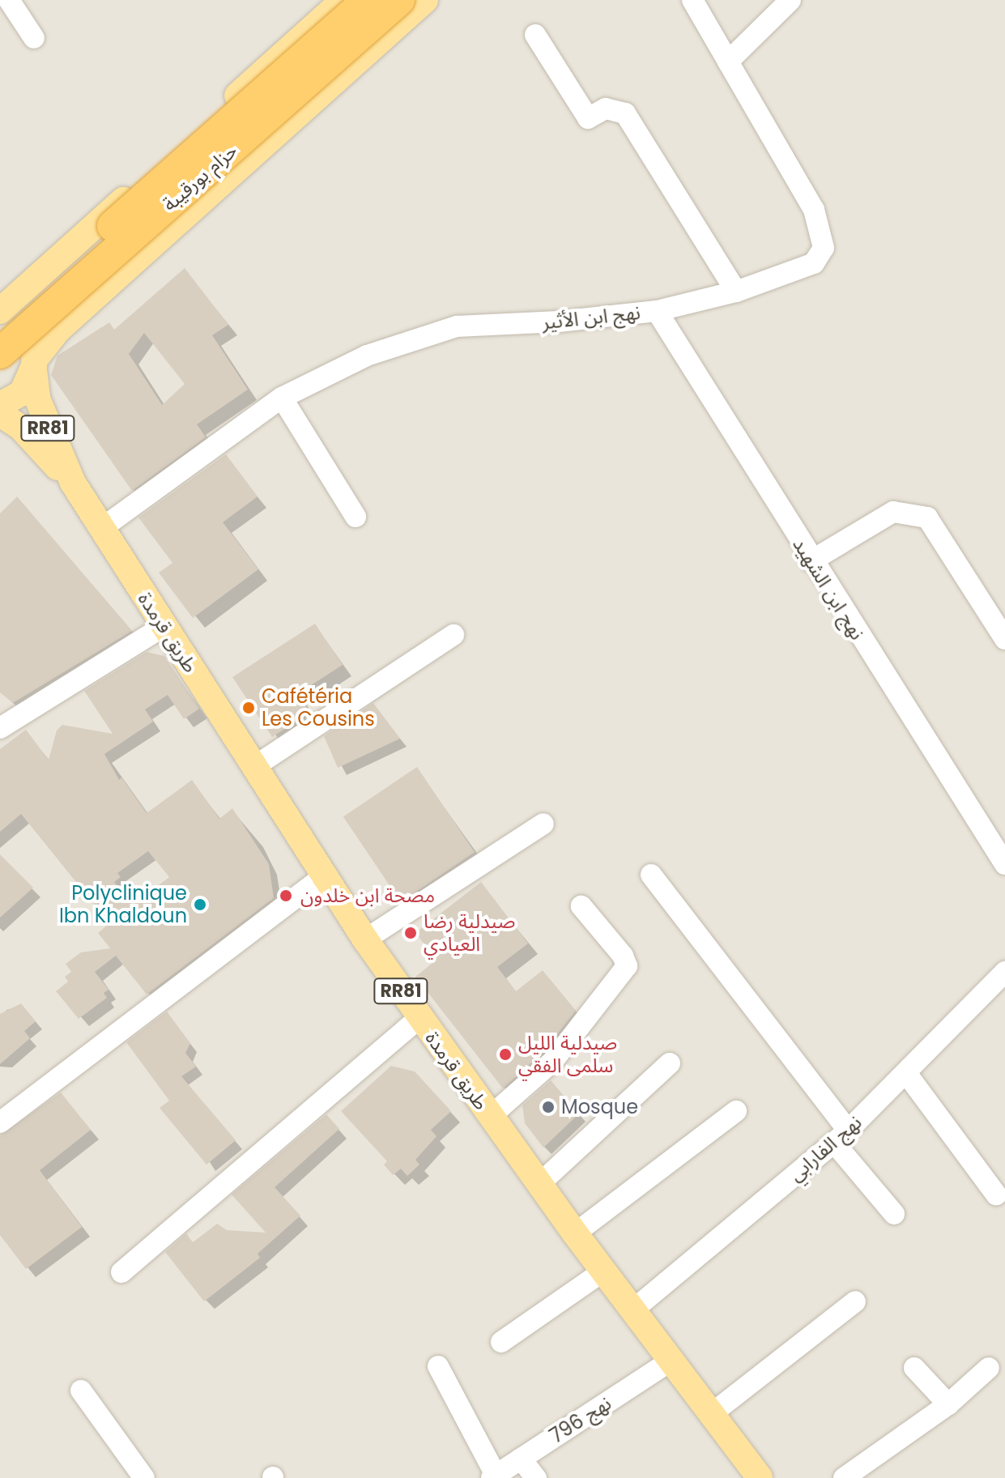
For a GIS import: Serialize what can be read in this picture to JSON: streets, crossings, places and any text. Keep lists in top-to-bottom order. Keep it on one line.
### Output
{"streets":{"highway":["حزام بورقيبة"],"main road":["RR81","طريق قرمدة"],"street":["نهج ابن الأثير","نهج ابن الشهيد","نهج الفارابي","نهج 796"]},"crossings":[["حزام بورقيبة","RR81"],["حزام بورقيبة","طريق قرمدة"],["نهج ابن الأثير","نهج ابن الشهيد"],["نهج ابن الأثير","طريق قرمدة"],["RR81","طريق قرمدة"],["طريق قرمدة","نهج الفارابي"],["طريق قرمدة","نهج 796"]],"places":["Cafétéria Les Cousins","مصحة ابن خلدون","Polyclinique Ibn Khaldoun","صيدلية رضا العيادي","صيدلية الليل سلمى الفقي","Mosque"]}
